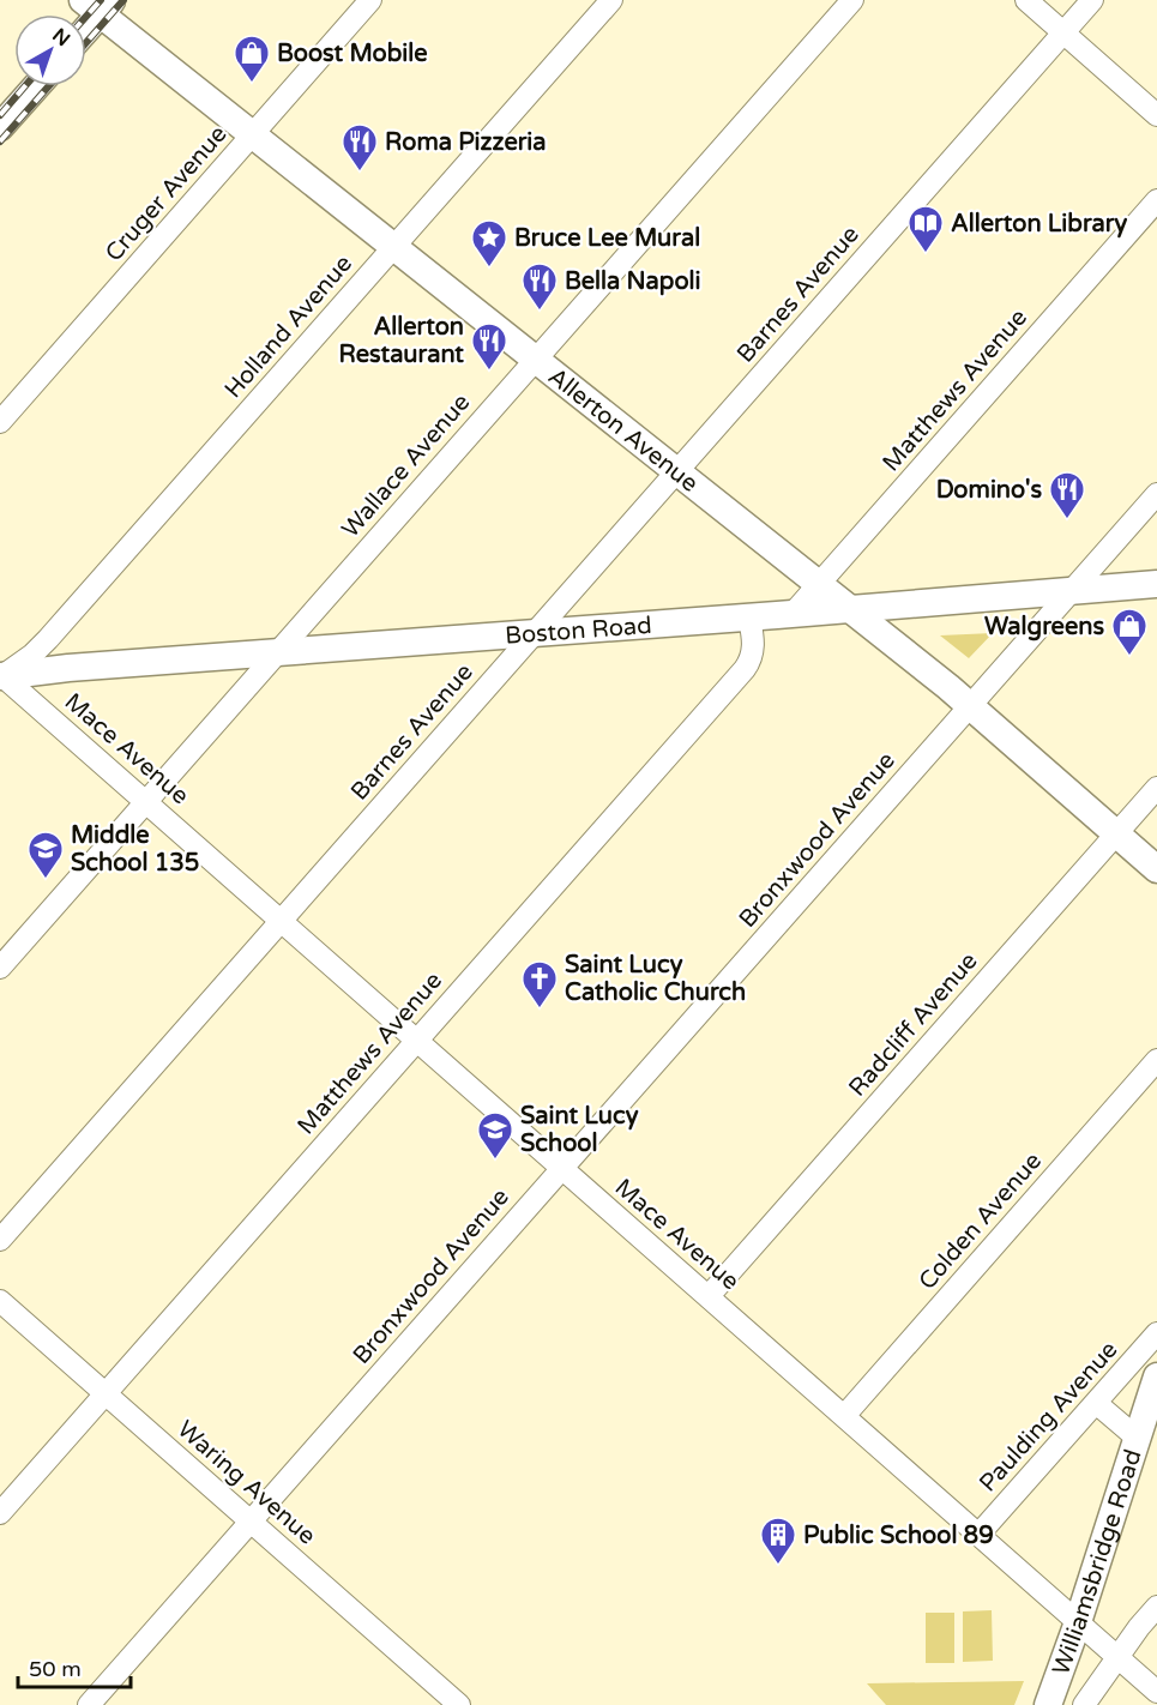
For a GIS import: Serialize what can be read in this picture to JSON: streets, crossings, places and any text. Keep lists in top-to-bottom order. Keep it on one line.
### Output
{"streets":{"main road":["Allerton Avenue","Boston Road","Williamsbridge Road"],"street":["Cruger Avenue","Barnes Avenue","Holland Avenue","Matthews Avenue","Wallace Avenue","Mace Avenue","Bronxwood Avenue","Radcliff Avenue","Colden Avenue","Paulding Avenue","Waring Avenue"]},"crossings":[["Cruger Avenue","Allerton Avenue"],["Barnes Avenue","Allerton Avenue"],["Barnes Avenue","Boston Road"],["Barnes Avenue","Mace Avenue"],["Holland Avenue","Allerton Avenue"],["Holland Avenue","Boston Road"],["Holland Avenue","Mace Avenue"],["Matthews Avenue","Allerton Avenue"],["Matthews Avenue","Boston Road"],["Matthews Avenue","Mace Avenue"],["Matthews Avenue","Waring Avenue"],["Allerton Avenue","Wallace Avenue"],["Allerton Avenue","Boston Road"],["Allerton Avenue","Bronxwood Avenue"],["Allerton Avenue","Radcliff Avenue"],["Wallace Avenue","Boston Road"],["Wallace Avenue","Mace Avenue"],["Boston Road","Mace Avenue"],["Boston Road","Bronxwood Avenue"],["Mace Avenue","Bronxwood Avenue"],["Mace Avenue","Radcliff Avenue"],["Mace Avenue","Colden Avenue"],["Mace Avenue","Paulding Avenue"],["Mace Avenue","Williamsbridge Road"],["Bronxwood Avenue","Waring Avenue"]],"places":{"shop":["Boost Mobile","Walgreens"],"restaurant":["Roma Pizzeria","Bella Napoli","Allerton Restaurant","Domino's"],"library":["Allerton Library"],"place":["Bruce Lee Mural"],"school or university":["Middle School 135","Saint Lucy School"],"church":["Saint Lucy Catholic Church"],"building":["Public School 89"]},"scale_bar":"50 m","north":"top right"}
